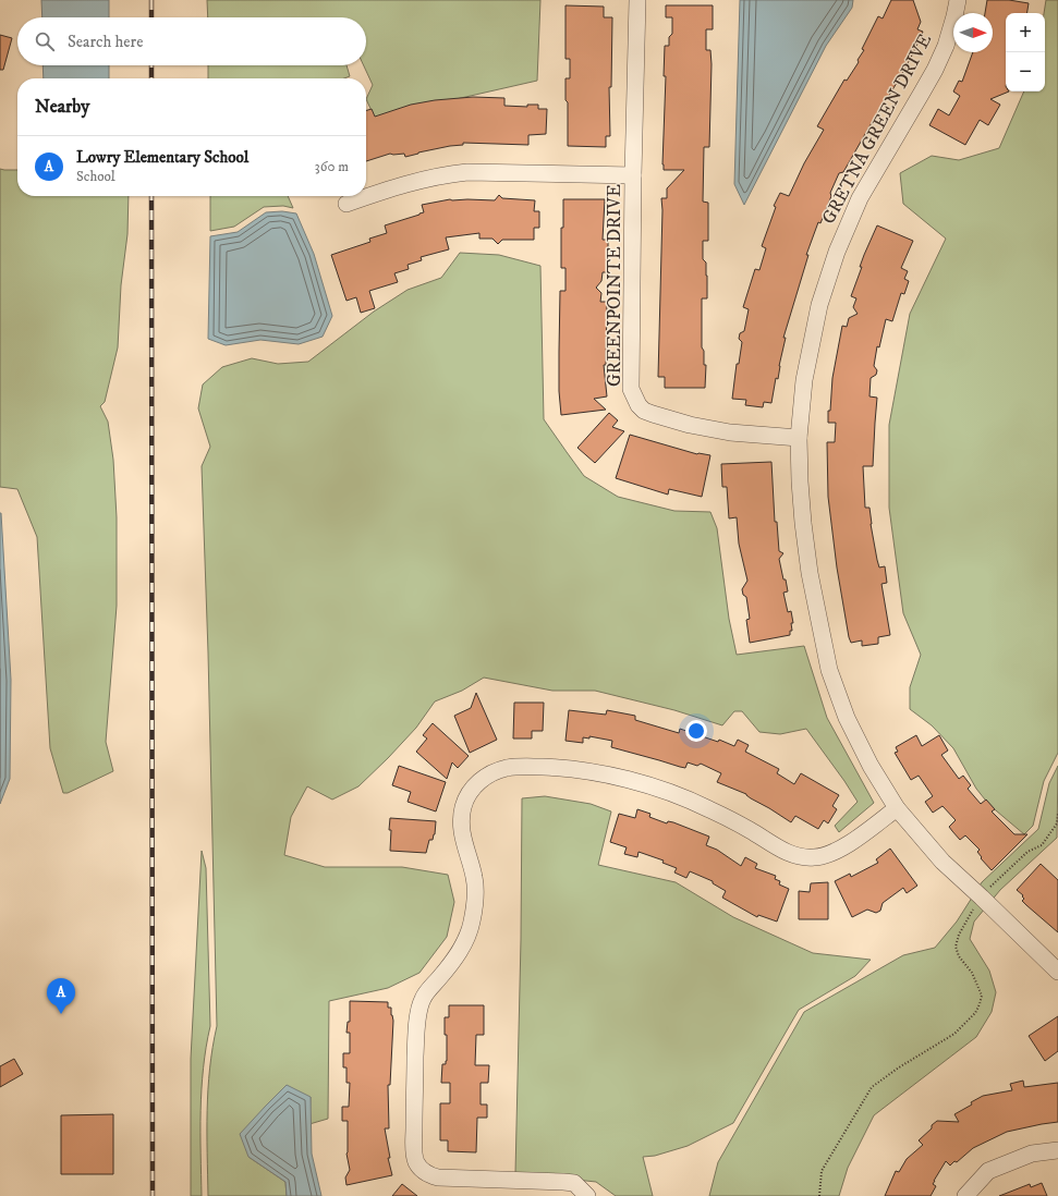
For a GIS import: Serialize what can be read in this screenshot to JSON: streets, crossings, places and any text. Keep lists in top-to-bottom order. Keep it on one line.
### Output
{"streets":{"street":["GRETNA GREEN DRIVE","GREENPOINTE DRIVE"]},"crossings":[["GRETNA GREEN DRIVE","GREENPOINTE DRIVE"]],"north":"right","page":{"map_buttons":["+","−"],"search":"Search here","heading":"Nearby","list":[{"mark":"A","name":"Lowry Elementary School","note":"School","value":"360 m"}],"pins":"A"}}
